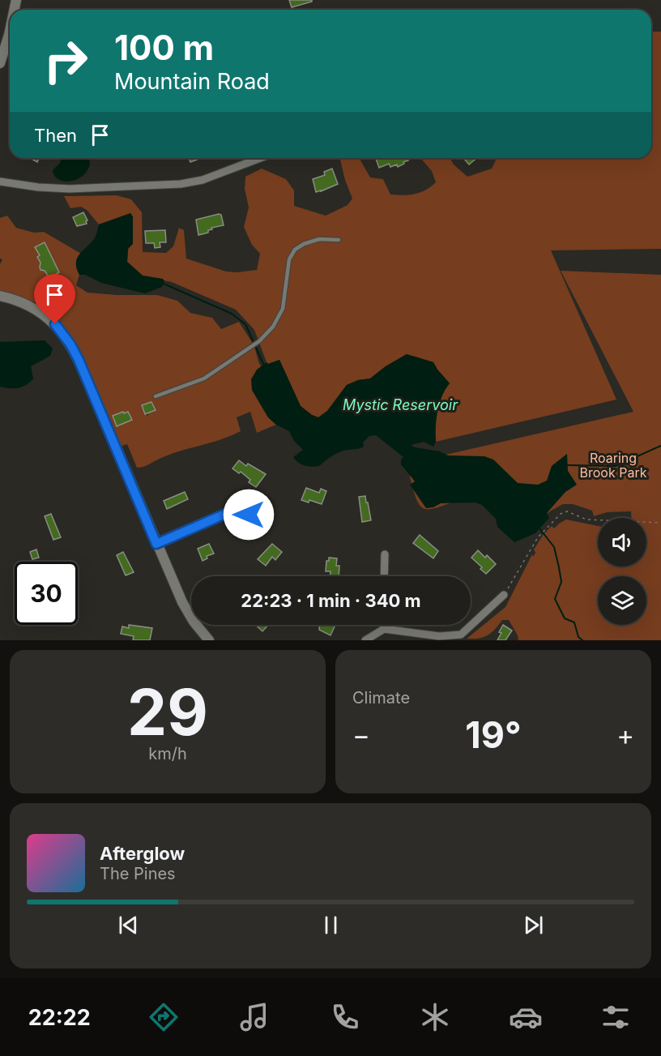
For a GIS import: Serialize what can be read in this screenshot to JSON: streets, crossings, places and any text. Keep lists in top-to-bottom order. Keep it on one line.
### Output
{"water":["Mystic Reservoir"],"parks":["Roaring Brook Park"],"page":{"turn":["100 m","Mountain Road"],"then":"Then","limit":"30","trip":"22:23 · 1 min · 340 m","tile":[["29","km/h"],"Climate"],"heat":["−","19°","+"],"song":["Afterglow","The Pines"],"tabs":"22:22"}}
